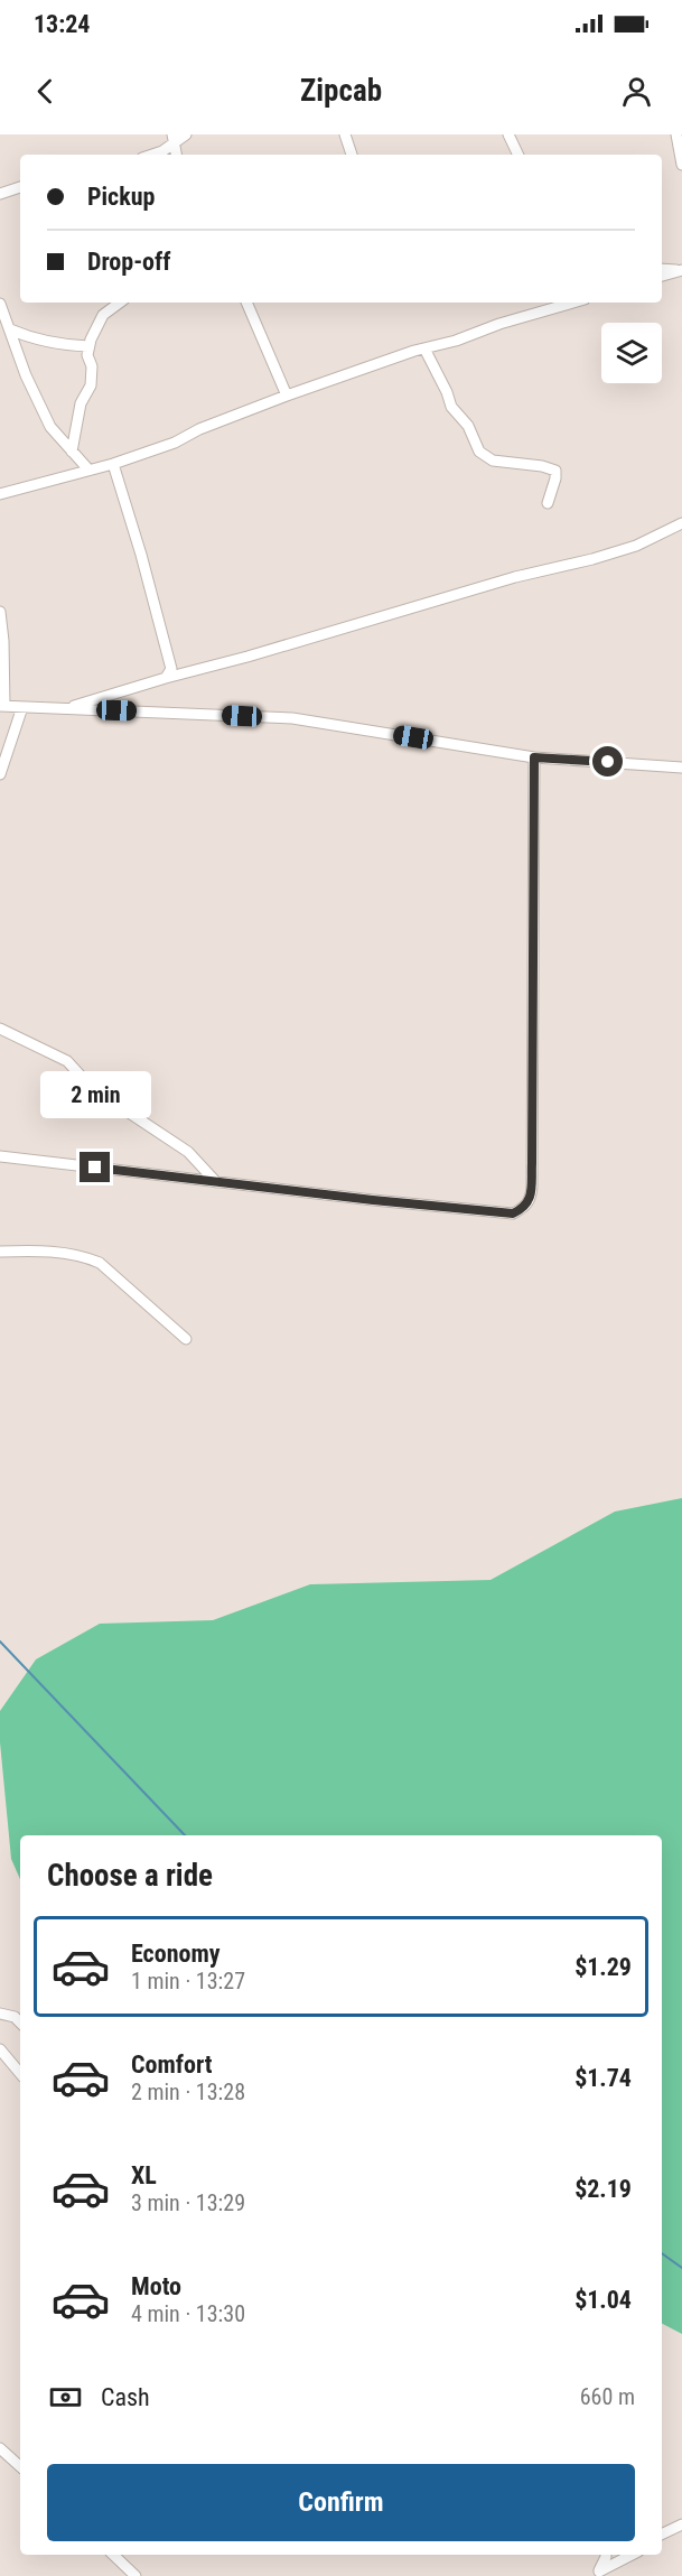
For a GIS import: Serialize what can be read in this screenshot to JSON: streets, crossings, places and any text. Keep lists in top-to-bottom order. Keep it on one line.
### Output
{"page":{"status":"13:24","header":"Zipcab","banner":["Pickup","Drop-off"],"bubble":"2 min","heading":"Choose a ride","list":[{"name":"Economy","note":"1 min · 13:27","value":"$1.29"},{"name":"Comfort","note":"2 min · 13:28","value":"$1.74"},{"name":"XL","note":"3 min · 13:29","value":"$2.19"},{"name":"Moto","note":"4 min · 13:30","value":"$1.04"}],"pay":["Cash","660 m"],"buttons":"Confirm"}}
